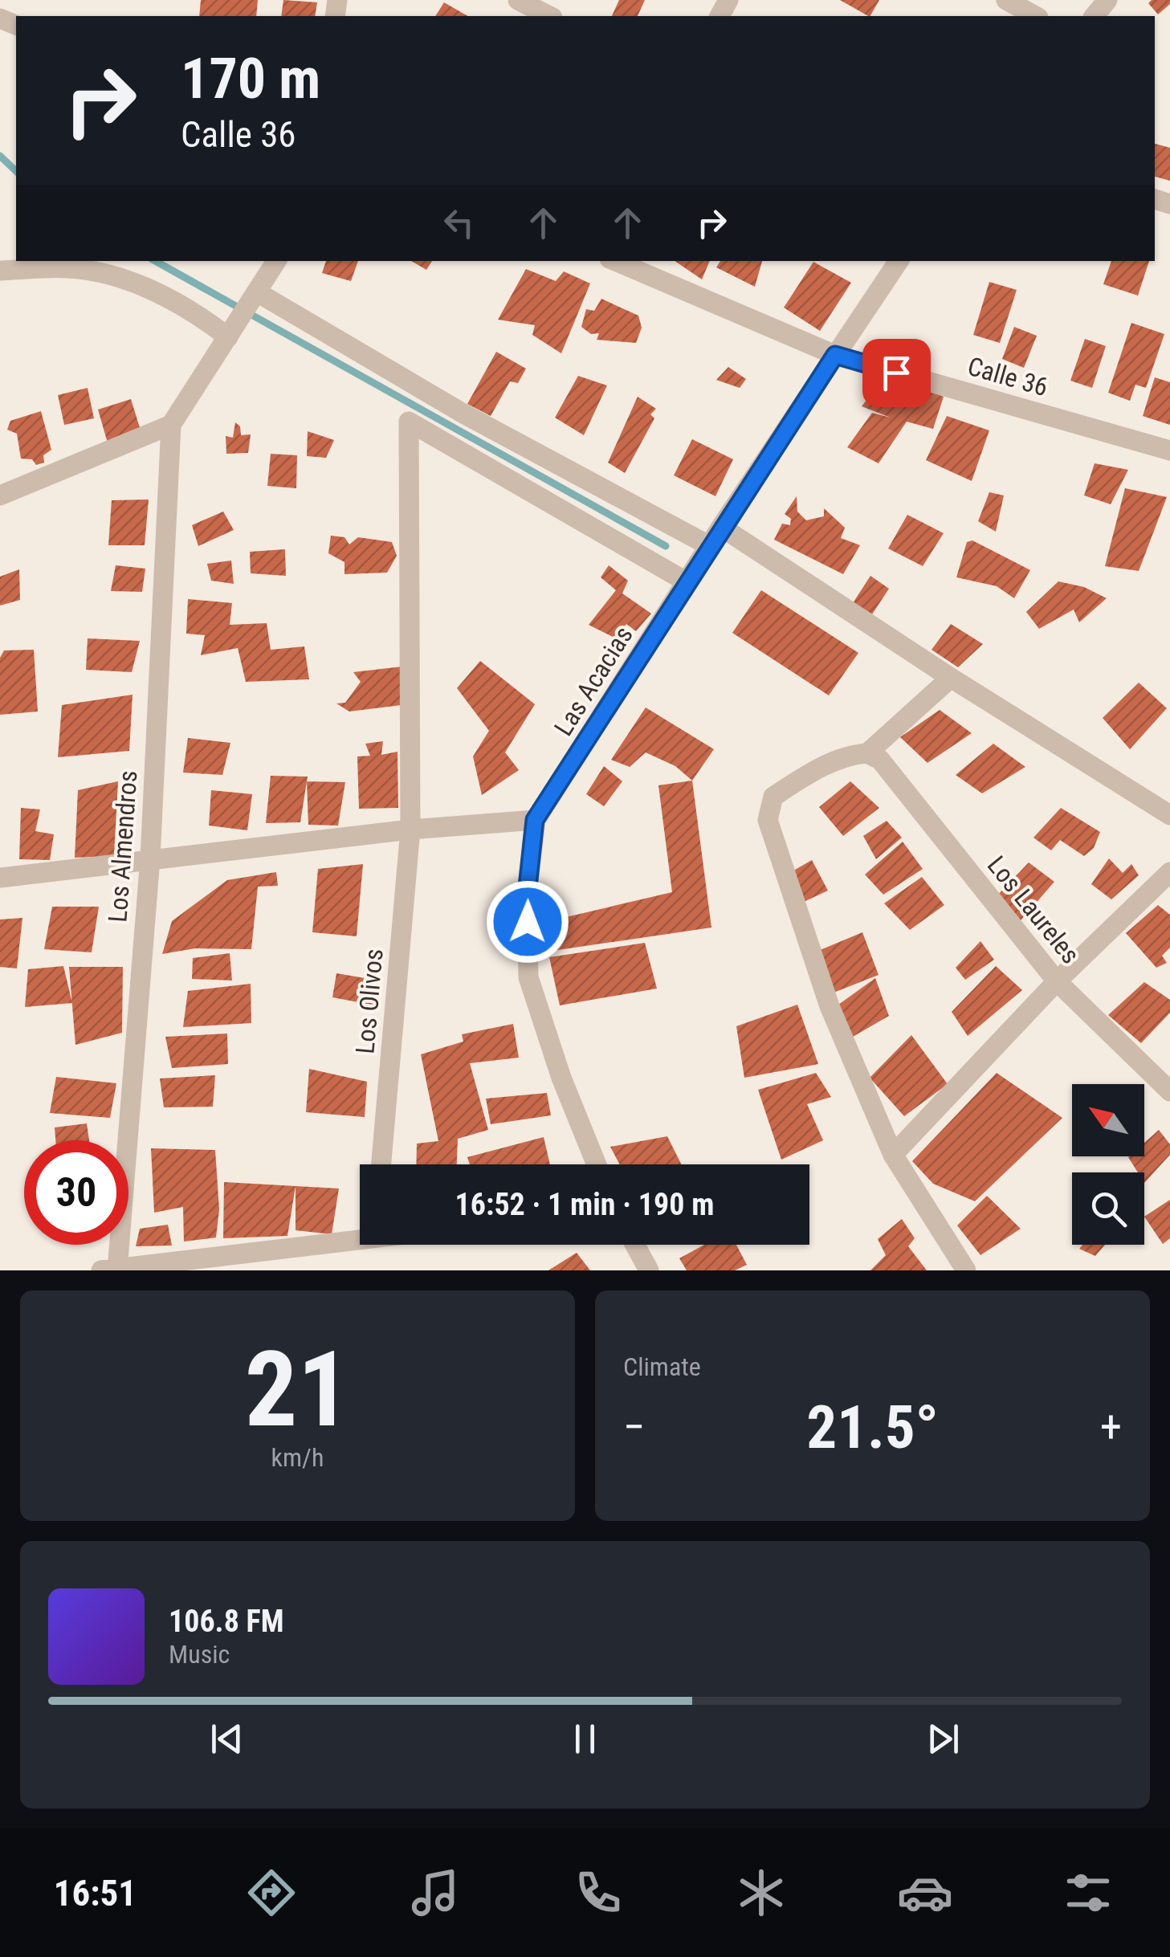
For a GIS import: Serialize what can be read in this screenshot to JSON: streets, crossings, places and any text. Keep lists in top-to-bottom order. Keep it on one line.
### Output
{"streets":{"street":["Calle 36","Las Acacias","Los Almendros","Los Laureles","Los Olivos"]},"crossings":[["Calle 36","Las Acacias"],["Las Acacias","Los Olivos"]],"north":"top left","page":{"turn":["170 m","Calle 36"],"limit":"30","trip":"16:52 · 1 min · 190 m","tile":[["21","km/h"],"Climate"],"heat":["−","21.5°","+"],"song":["106.8 FM","Music"],"tabs":"16:51"}}
